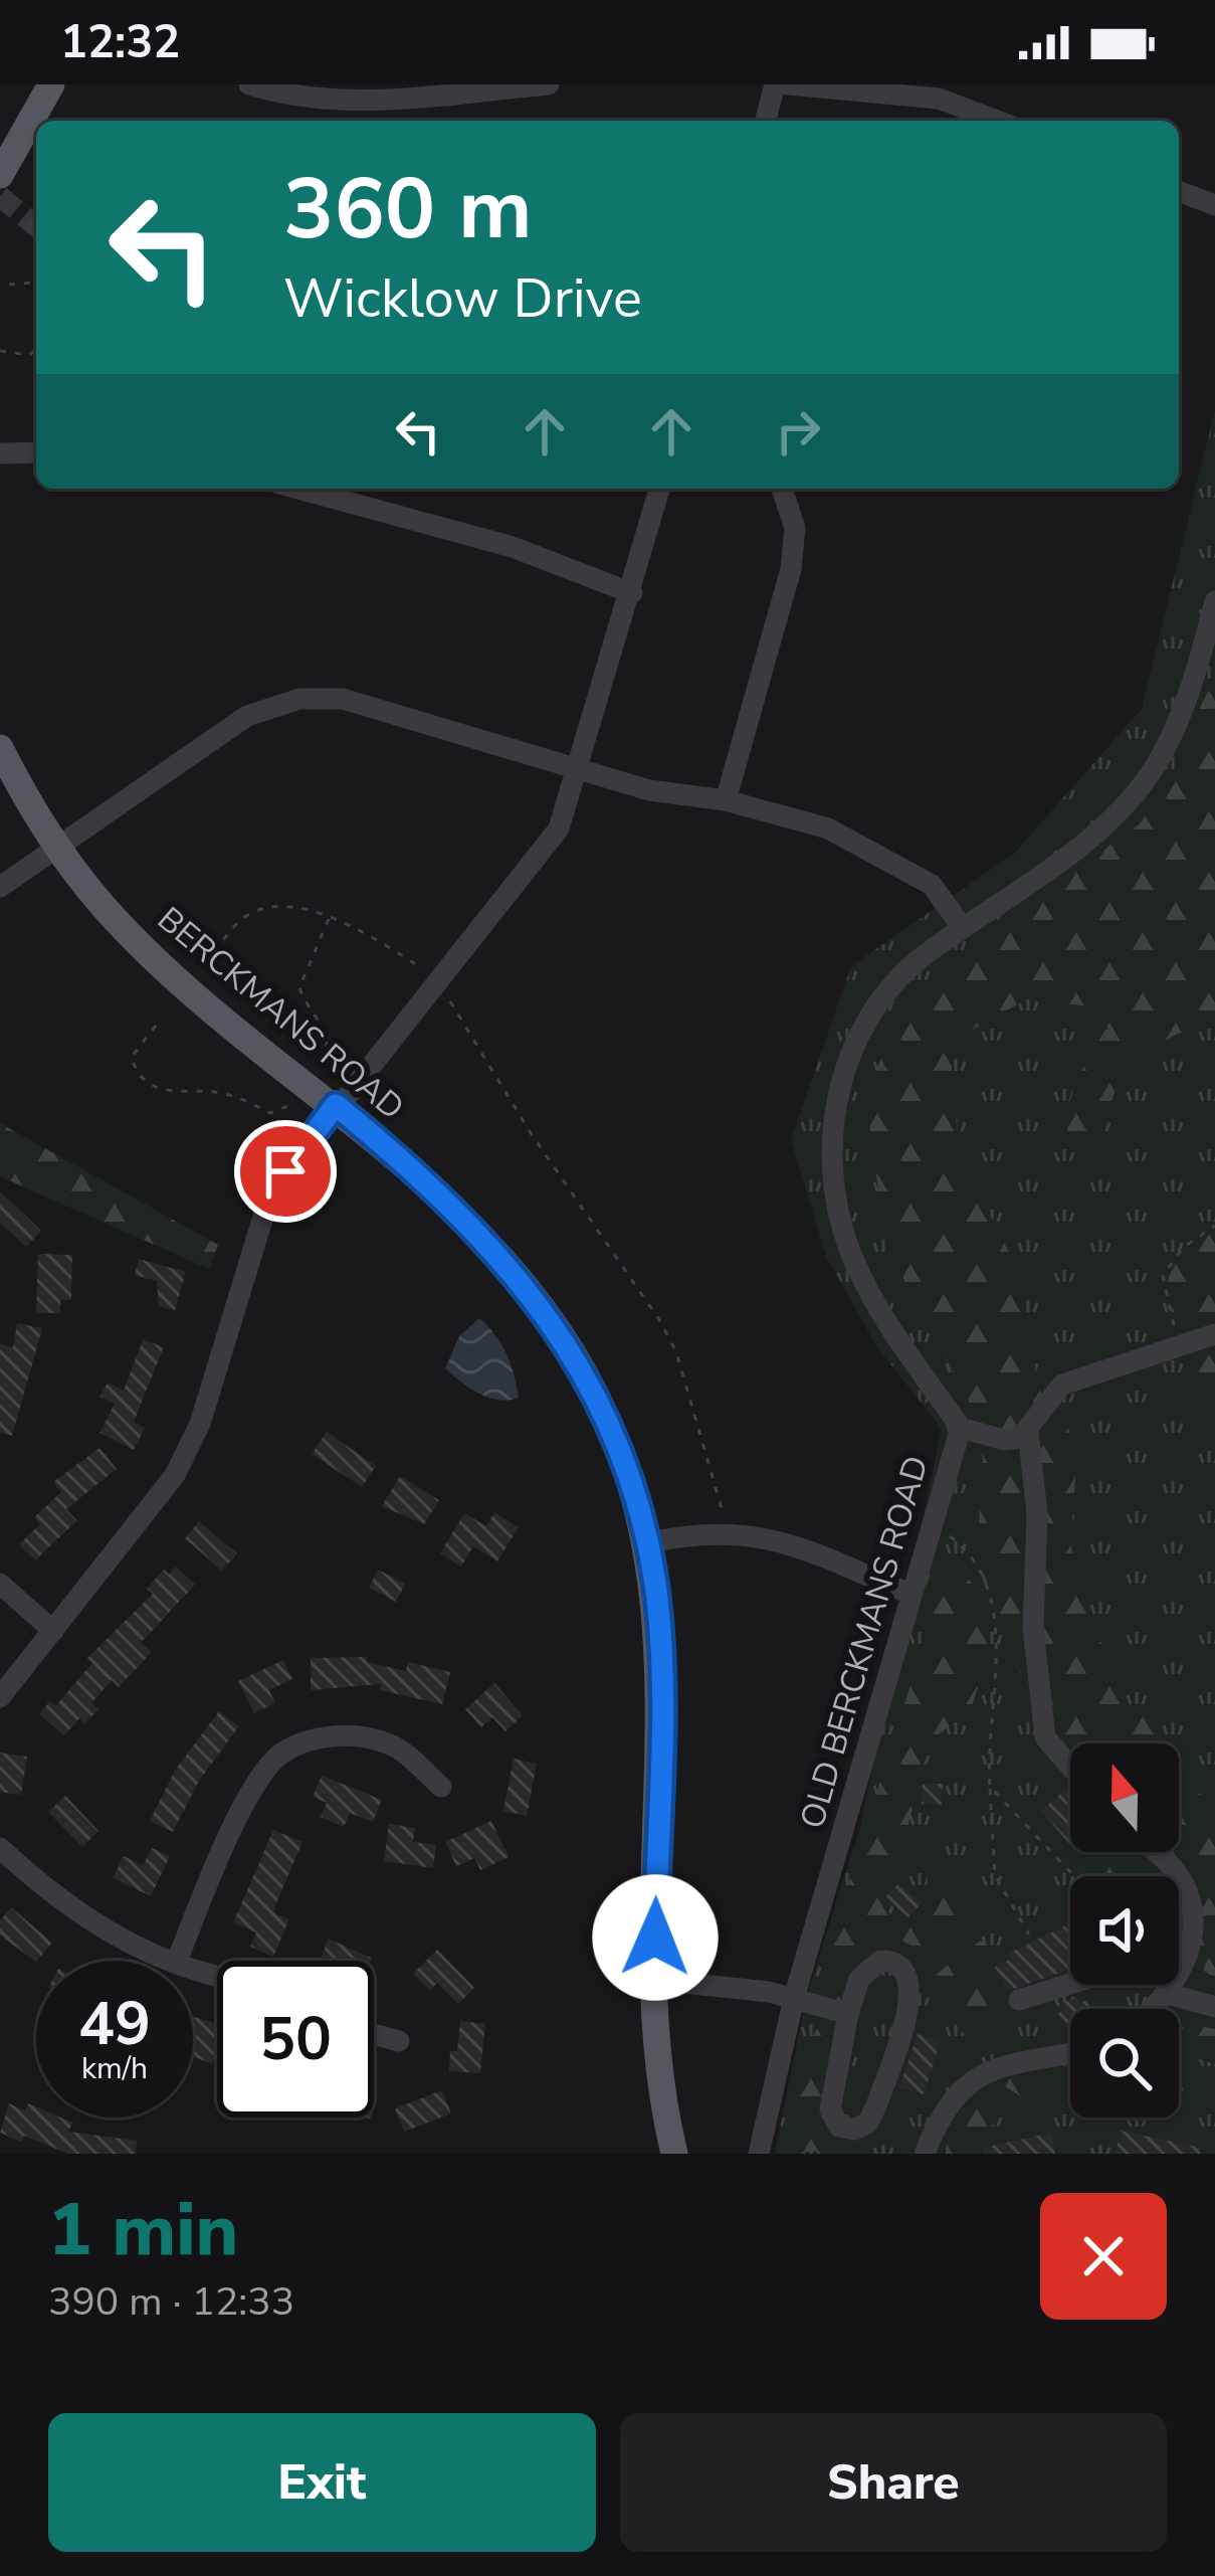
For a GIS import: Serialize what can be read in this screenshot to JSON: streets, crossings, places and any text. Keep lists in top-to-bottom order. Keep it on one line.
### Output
{"streets":{"main road":["BERCKMANS ROAD"],"street":["OLD BERCKMANS ROAD"]},"north":"top","page":{"status":"12:32","turn":["360 m","Wicklow Drive"],"speed":"49 km/h","limit":"50","heading":["1 min","390 m · 12:33"],"buttons":["Exit","Share"]}}
